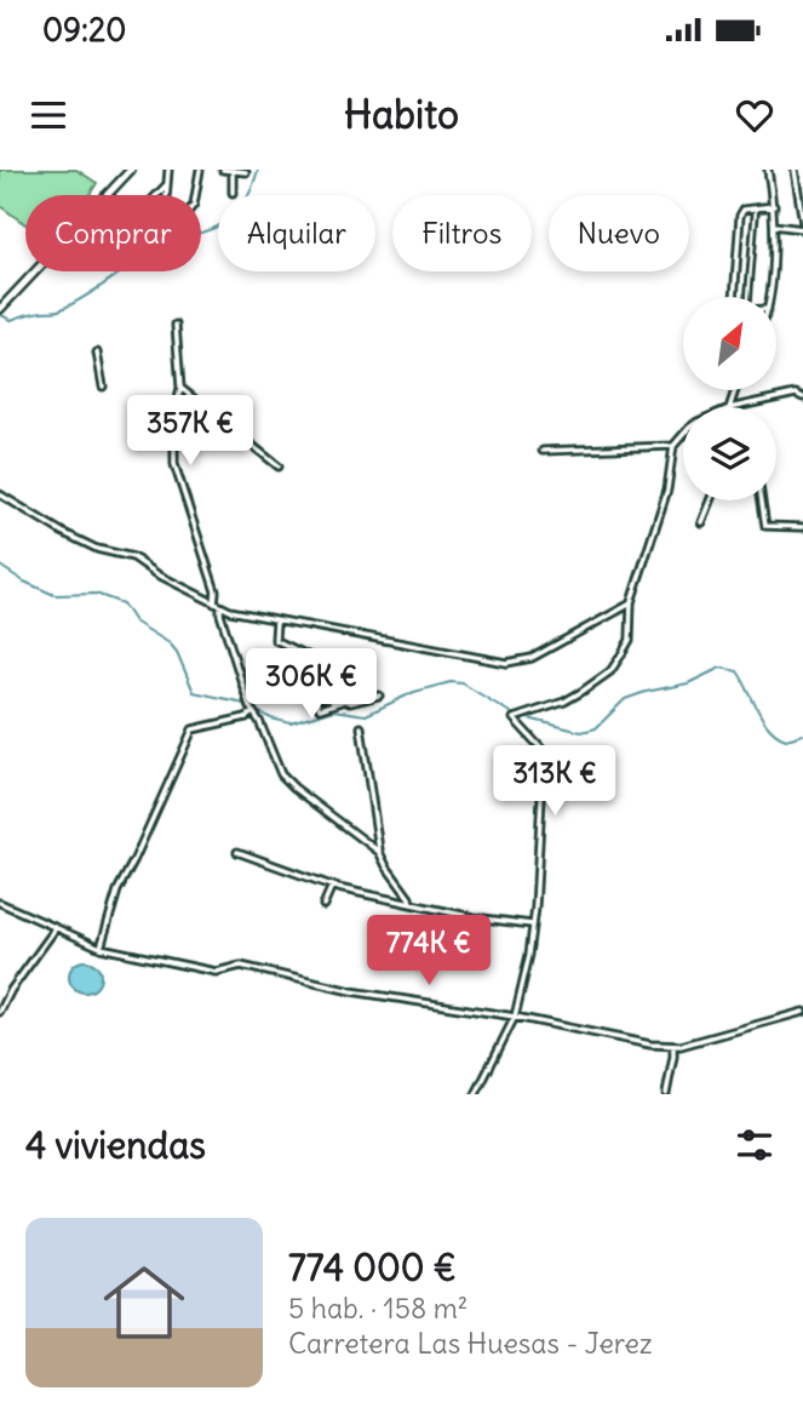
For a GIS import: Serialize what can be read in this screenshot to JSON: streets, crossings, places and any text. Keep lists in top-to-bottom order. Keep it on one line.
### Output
{"north":"top right","page":{"status":"09:20","header":"Habito","chip":["Comprar","Alquilar","Filtros","Nuevo"],"price":["357K €","306K €","313K €","774K €"],"heading":"4 viviendas","list":[{"name":"774 000 €","note":"5 hab. · 158 m² · Carretera Las Huesas - Jerez"}]}}
